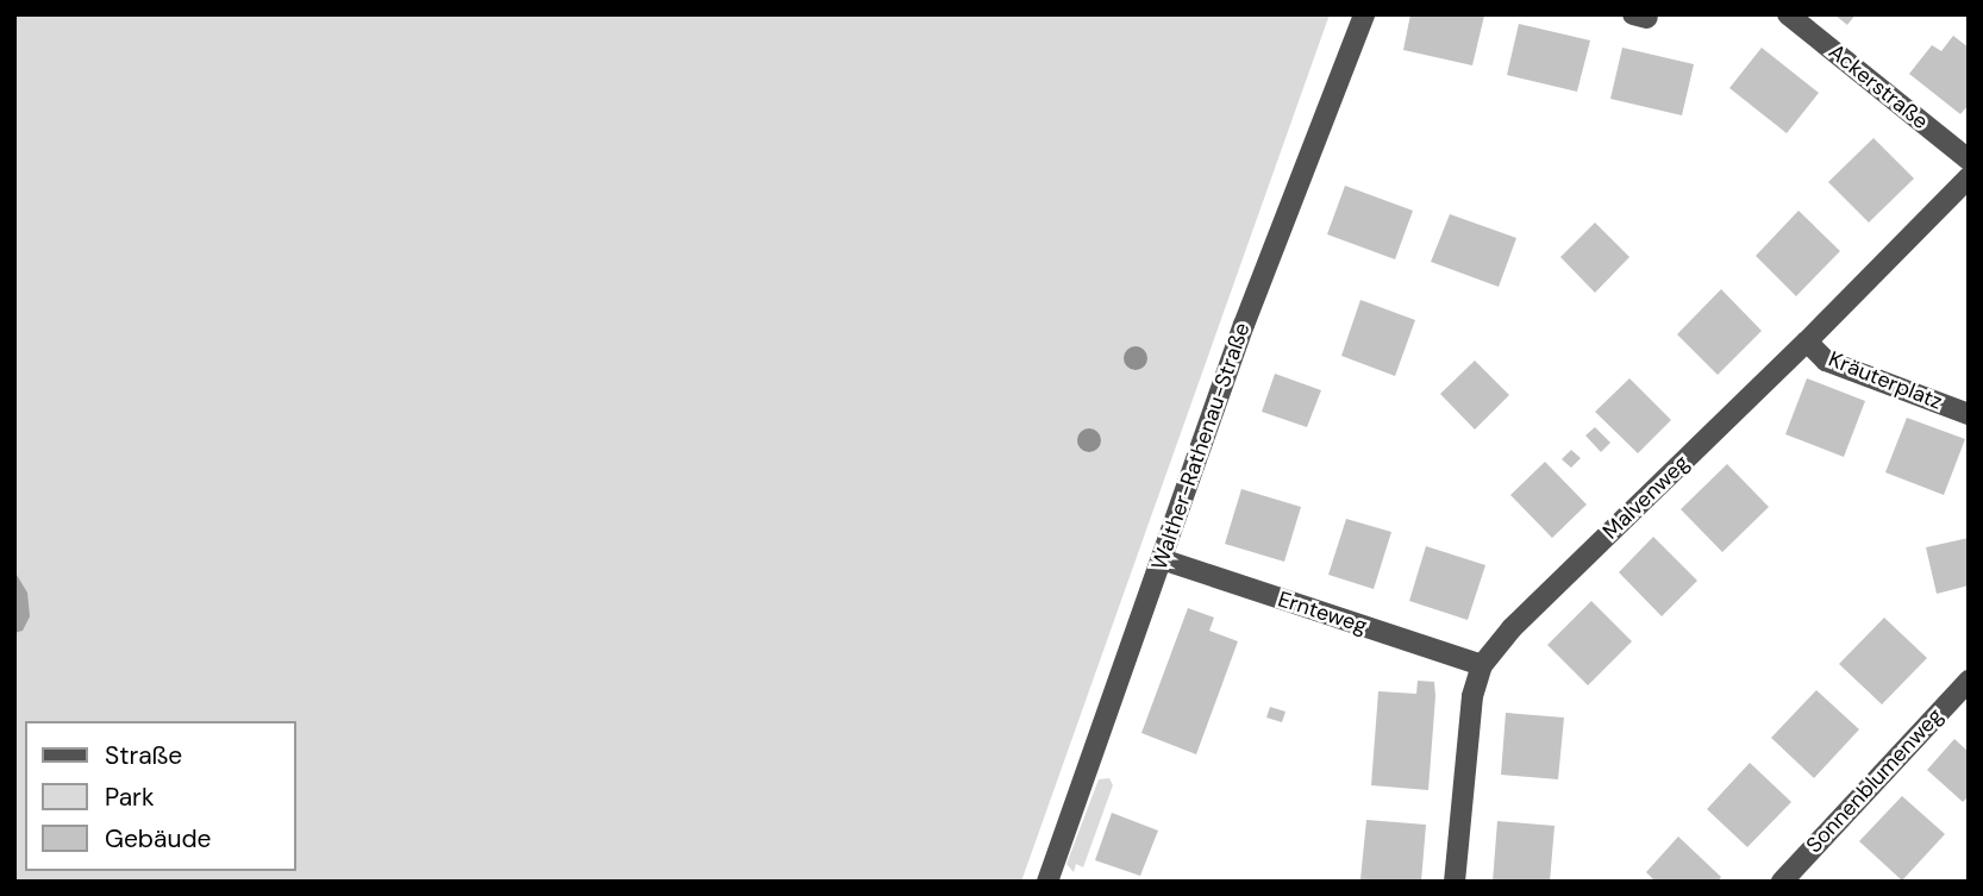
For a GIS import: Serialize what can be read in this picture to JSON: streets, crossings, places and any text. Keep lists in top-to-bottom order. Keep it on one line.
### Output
{"streets":{"street":["Ackerstraße","Kräuterplatz","Walther-Rathenau-Straße","Malvenweg","Ernteweg","Sonnenblumenweg"]},"crossings":[["Kräuterplatz","Malvenweg"],["Walther-Rathenau-Straße","Ernteweg"],["Malvenweg","Ernteweg"]],"legend":["Straße","Park","Gebäude"]}
